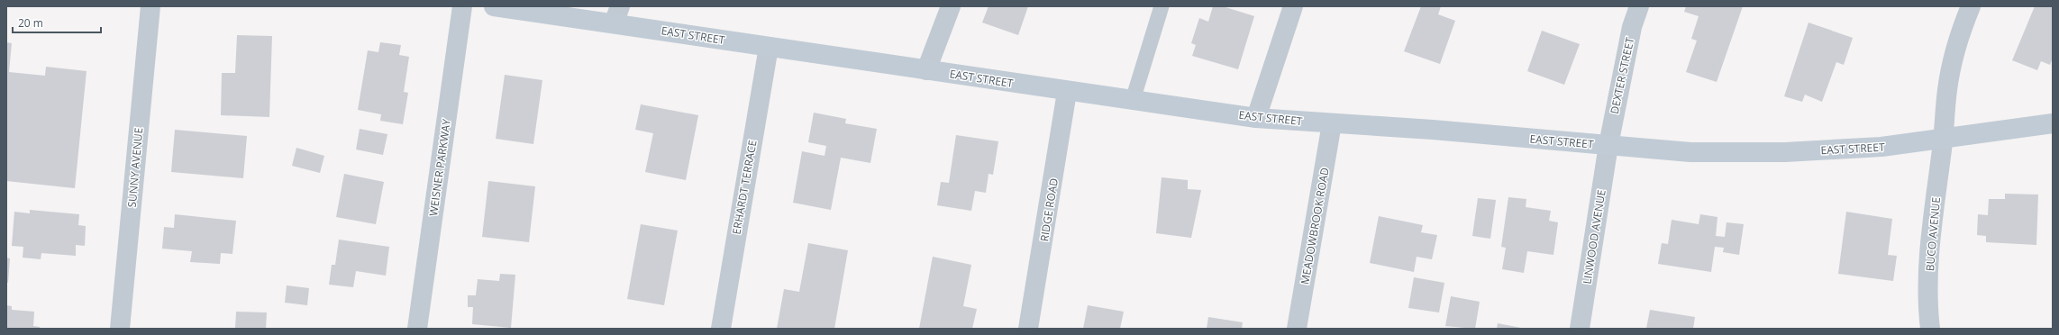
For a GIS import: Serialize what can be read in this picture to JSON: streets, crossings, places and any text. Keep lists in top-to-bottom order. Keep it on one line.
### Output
{"streets":{"main road":["EAST STREET"],"street":["DEXTER STREET","SUNNY AVENUE","WEISNER PARKWAY","ERHARDT TERRACE","RIDGE ROAD","MEADOWBROOK ROAD","BUCO AVENUE","LINWOOD AVENUE"]},"crossings":[["EAST STREET","DEXTER STREET"],["EAST STREET","ERHARDT TERRACE"],["EAST STREET","RIDGE ROAD"],["EAST STREET","MEADOWBROOK ROAD"],["EAST STREET","BUCO AVENUE"],["EAST STREET","LINWOOD AVENUE"],["DEXTER STREET","LINWOOD AVENUE"]],"scale_bar":"20 m"}
